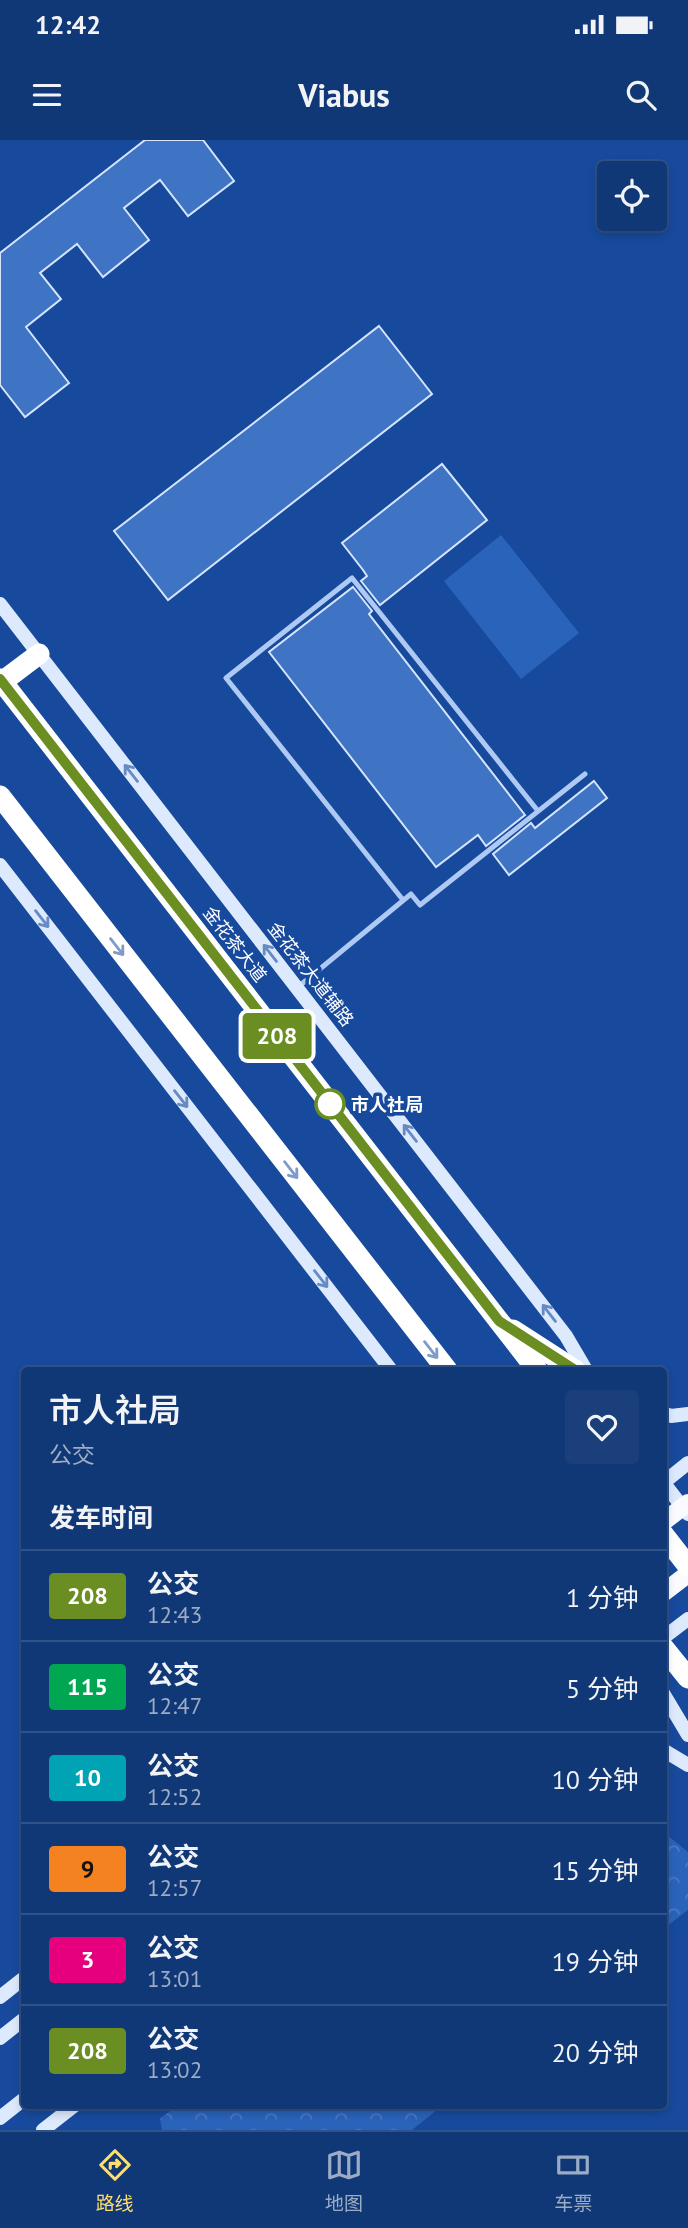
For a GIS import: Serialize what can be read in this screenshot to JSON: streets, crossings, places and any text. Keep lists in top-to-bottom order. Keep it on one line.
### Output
{"streets":{"highway":["金花茶大道"],"street":["金花茶大道辅路"]},"one_way":["金花茶大道辅路"],"places":["市人社局"],"lines":["bus line 208"],"page":{"status":"12:42","header":"Viabus","on_map":"208","heading":[["市人社局","公交"],"发车时间"],"list":[{"mark":"208","name":"公交","note":"12:43","value":"1 分钟"},{"mark":"115","name":"公交","note":"12:47","value":"5 分钟"},{"mark":"10","name":"公交","note":"12:52","value":"10 分钟"},{"mark":"9","name":"公交","note":"12:57","value":"15 分钟"},{"mark":"3","name":"公交","note":"13:01","value":"19 分钟"},{"mark":"208","name":"公交","note":"13:02","value":"20 分钟"}],"tabs":["路线","地图","车票"]}}
